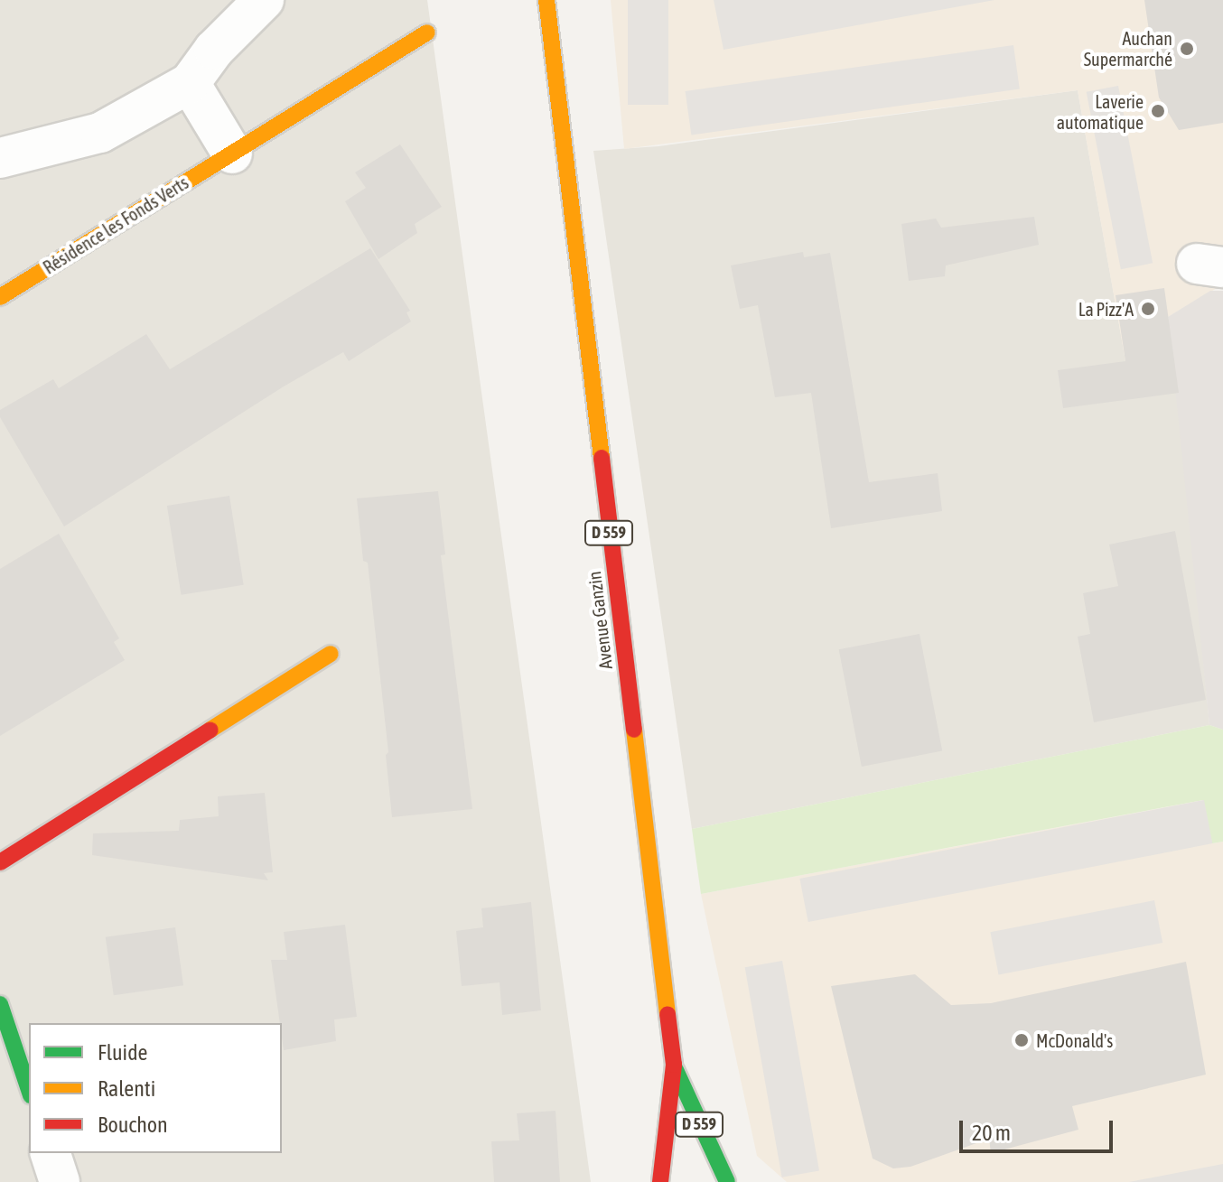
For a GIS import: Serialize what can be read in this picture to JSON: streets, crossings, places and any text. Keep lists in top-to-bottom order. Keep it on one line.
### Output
{"streets":{"main road":["Résidence les Fonds Verts","D 559","Avenue Ganzin"]},"places":["Auchan Supermarché","Laverie automatique","La Pizz'A","McDonald's"],"legend":["Fluide","Ralenti","Bouchon"],"scale_bar":"20 m"}
